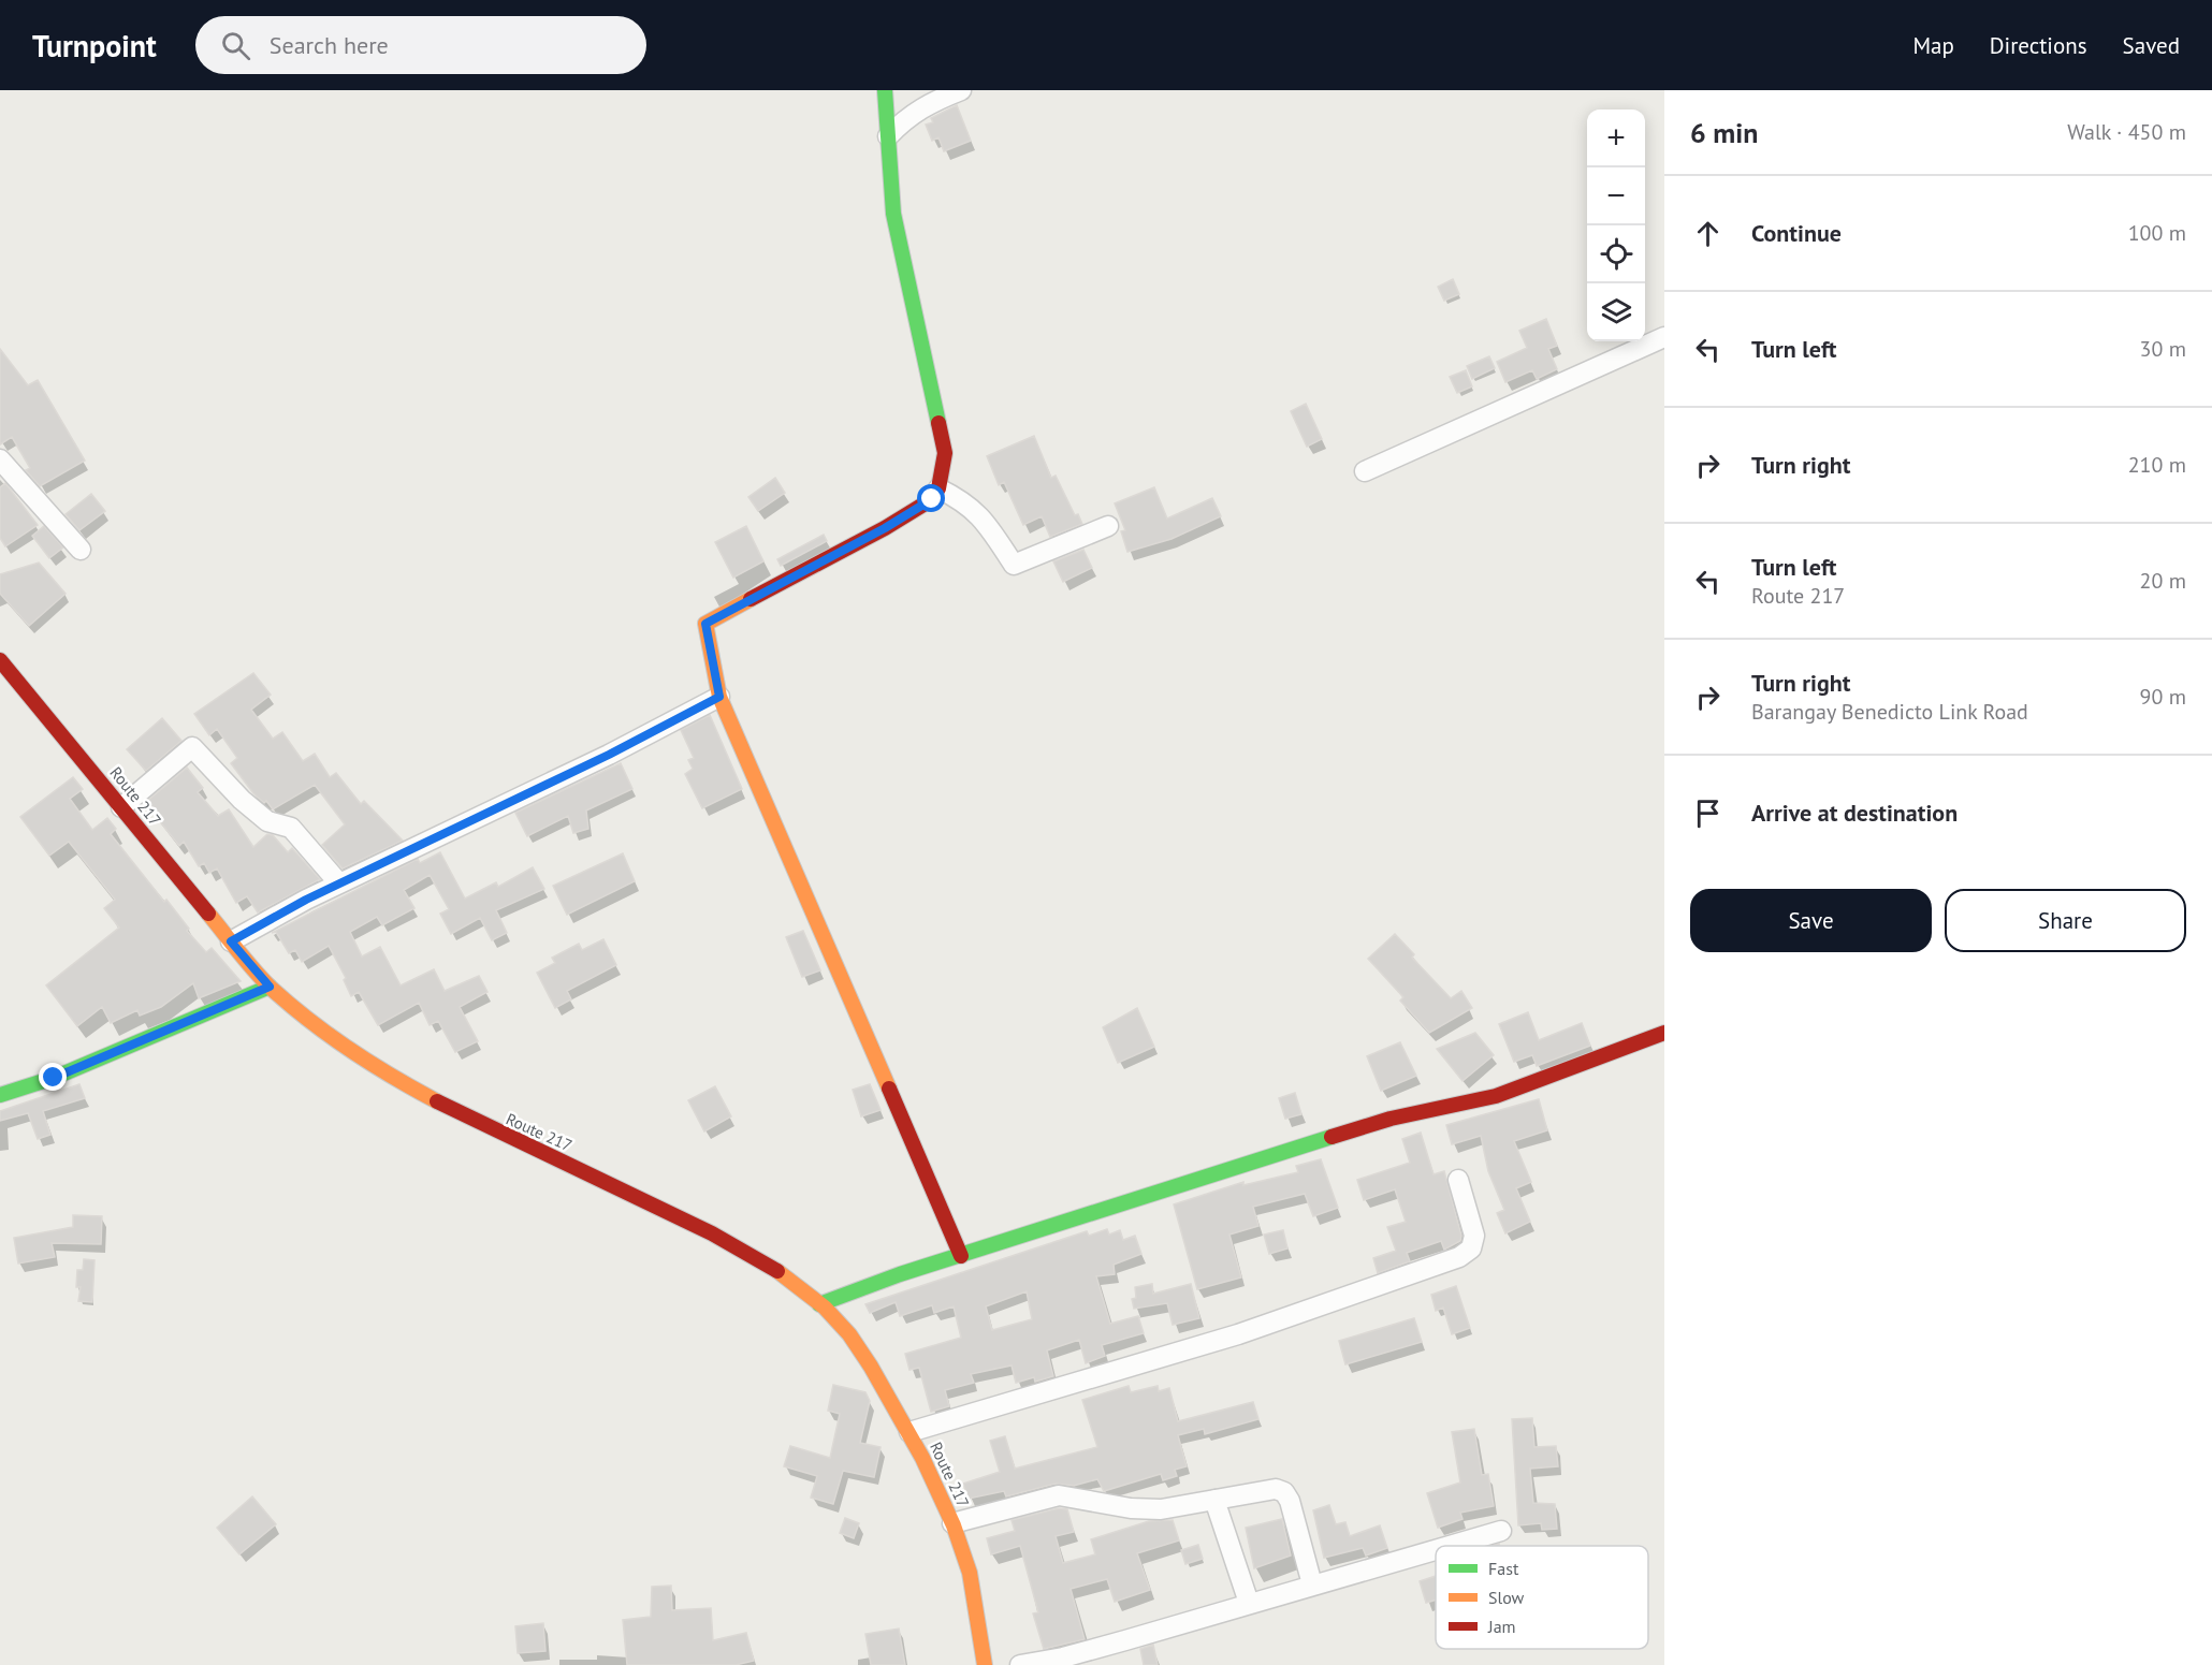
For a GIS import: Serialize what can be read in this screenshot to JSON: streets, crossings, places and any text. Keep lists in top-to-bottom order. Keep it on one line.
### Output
{"streets":{"street":["Route 217"]},"legend":["Fast","Slow","Jam"],"page":{"header":"Turnpoint","search":"Search here","nav":["Map","Directions","Saved"],"heading":["6 min","Walk · 450 m"],"map_buttons":["+","−"],"list":[["Continue","100 m"],["Turn left","30 m"],["Turn right","210 m"],["Turn left","Route 217","20 m"],["Turn right","Barangay Benedicto Link Road","90 m"],"Arrive at destination"],"buttons":["Save","Share"]}}
